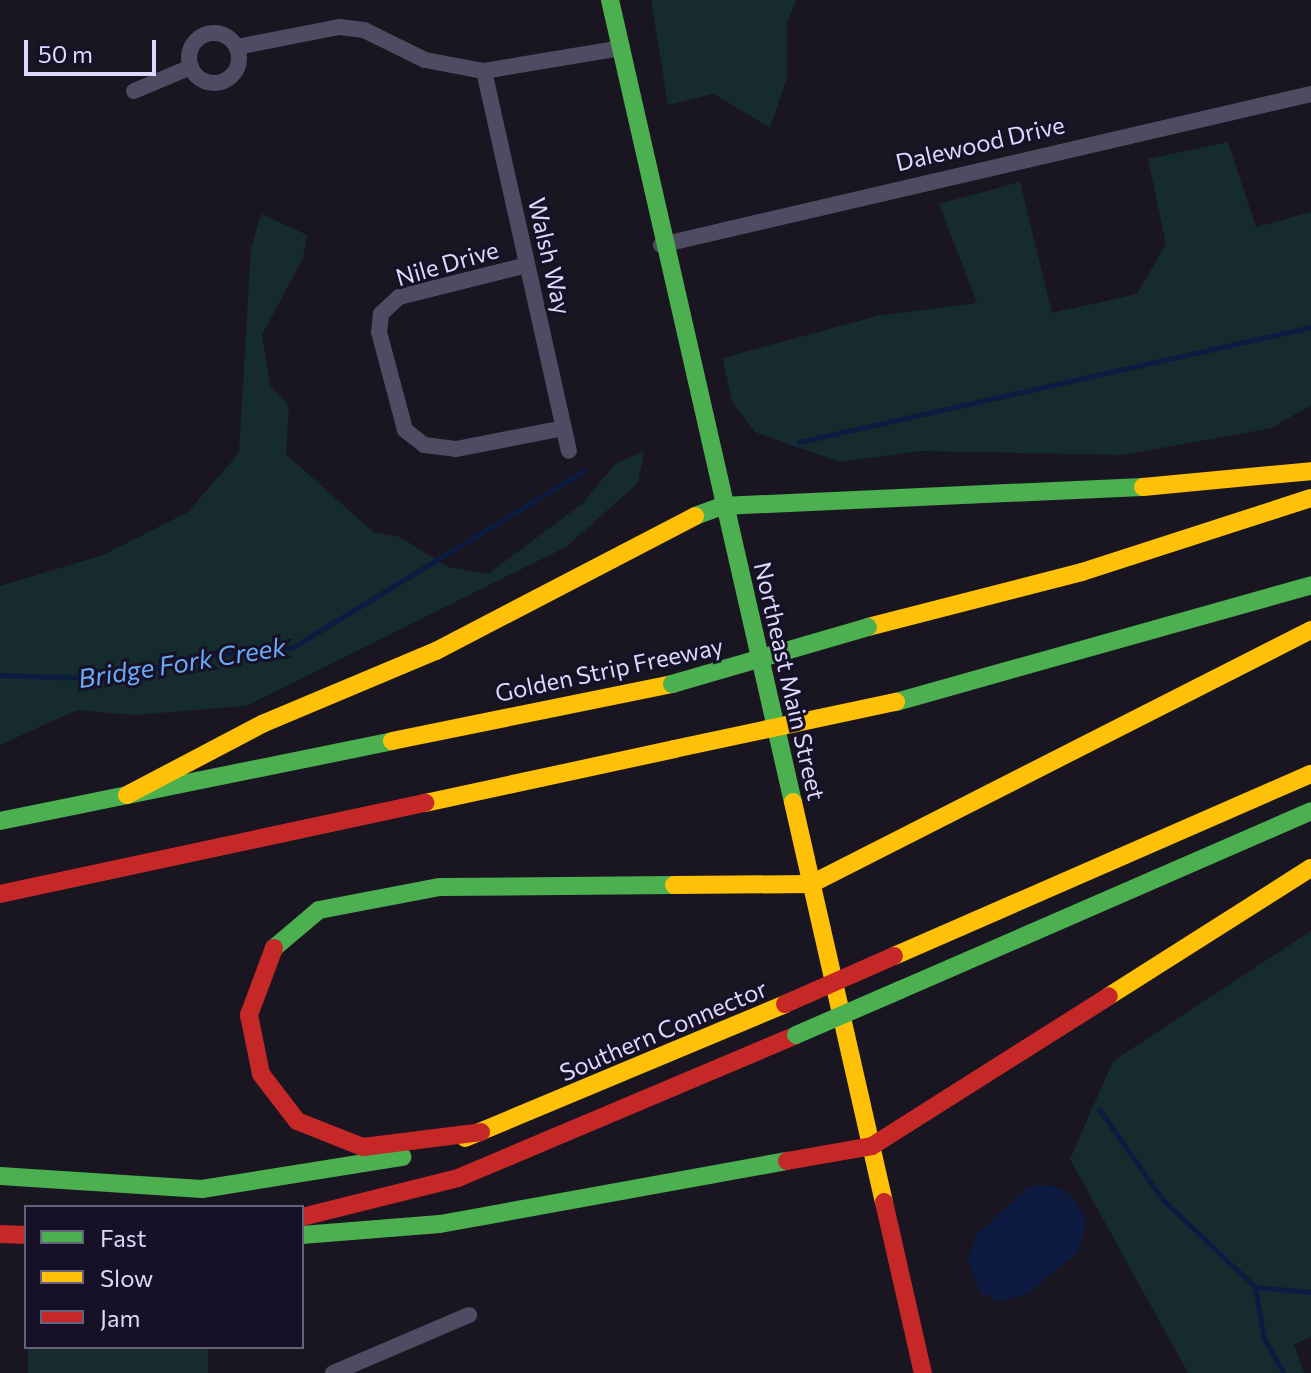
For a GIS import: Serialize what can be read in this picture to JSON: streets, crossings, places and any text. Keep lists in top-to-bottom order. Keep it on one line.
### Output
{"streets":{"main road":["Golden Strip Freeway","Northeast Main Street","Southern Connector"],"street":["Dalewood Drive","Walsh Way","Nile Drive"]},"crossings":[["Dalewood Drive","Northeast Main Street"],["Walsh Way","Nile Drive"]],"water":["Bridge Fork Creek"],"legend":["Fast","Slow","Jam"],"scale_bar":"50 m"}
